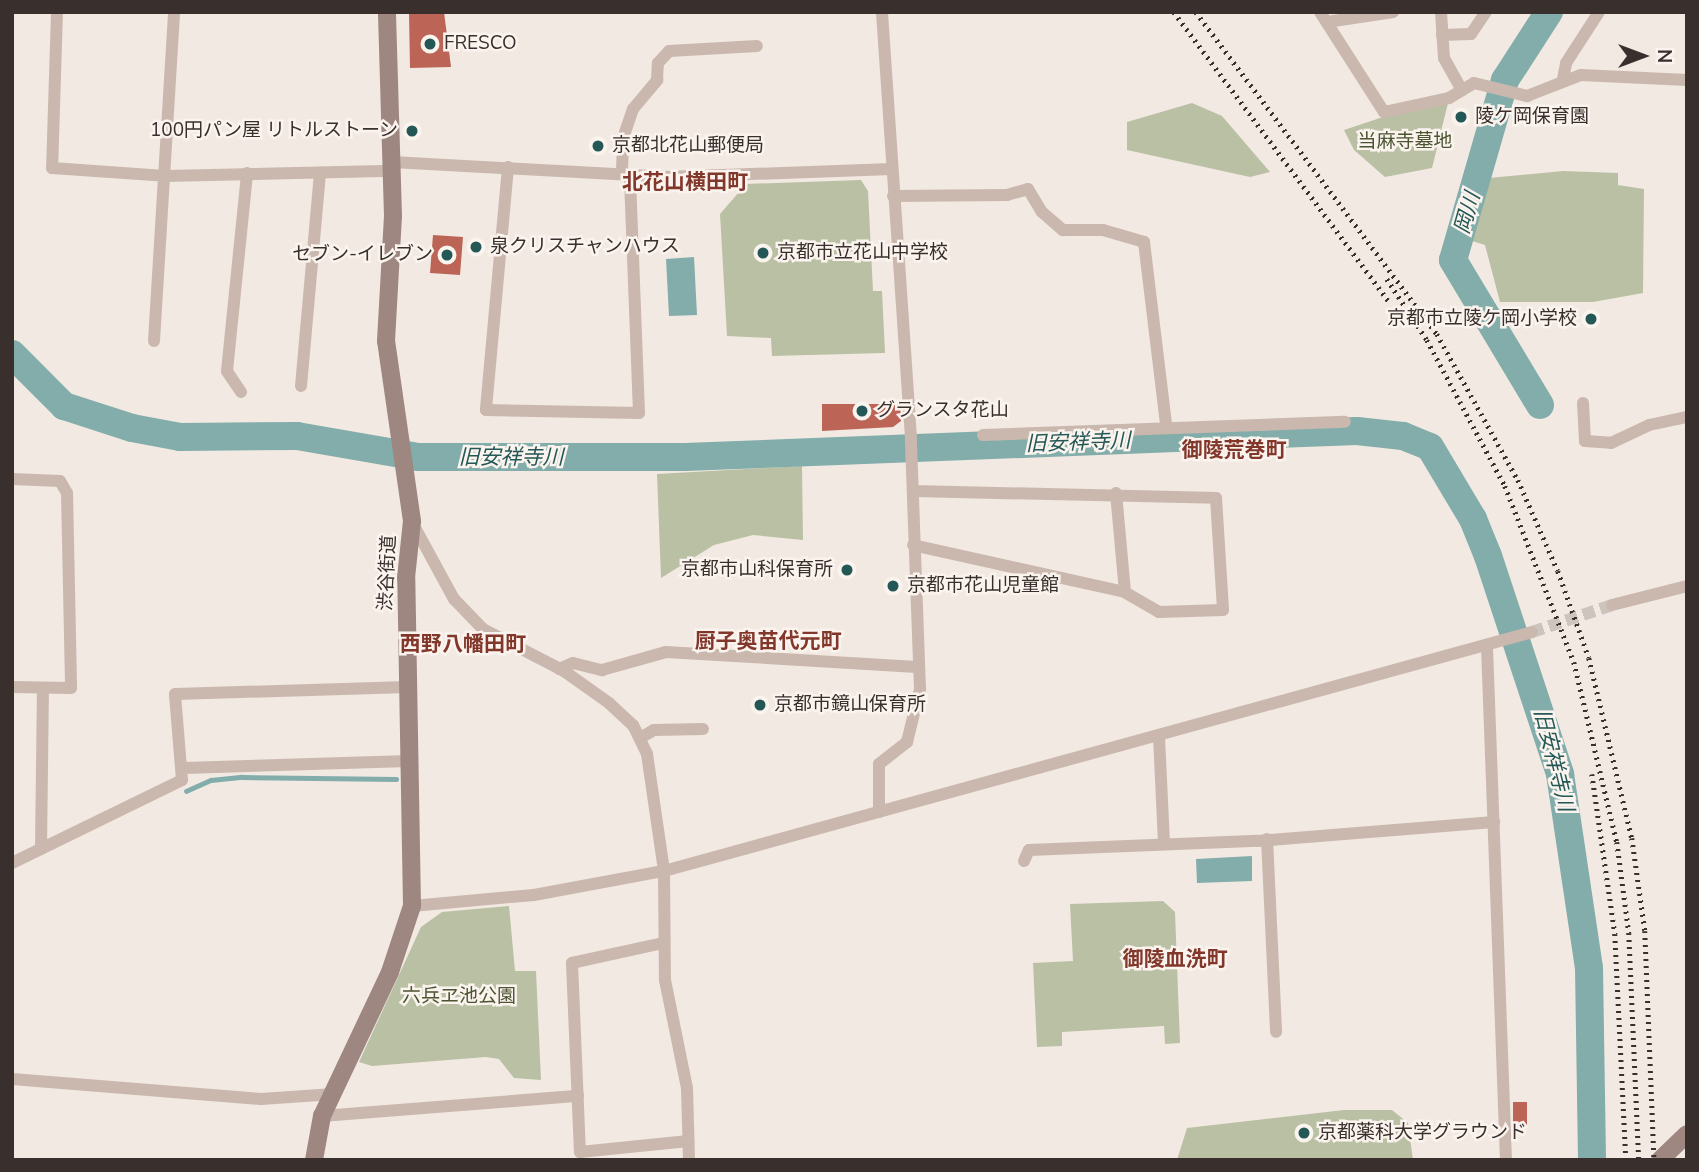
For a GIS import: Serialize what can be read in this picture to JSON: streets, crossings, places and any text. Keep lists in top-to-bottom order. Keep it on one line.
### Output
{"streets":{"main road":["渋谷街道"]},"districts":["北花山横田町","御陵荒巻町","厨子奥苗代元町","西野八幡田町","御陵血洗町"],"water":["岡川","旧安祥寺川"],"parks":["当麻寺墓地","六兵ヱ池公園"],"places":["FRESCO","陵ケ岡保育園","100円パン屋 リトルストーン","京都北花山郵便局","泉クリスチャンハウス","京都市立花山中学校","セブン-イレブン","京都市立陵ケ岡小学校","グランスタ花山","京都市山科保育所","京都市花山児童館","京都市鏡山保育所","京都薬科大学グラウンド"],"north":"right"}
